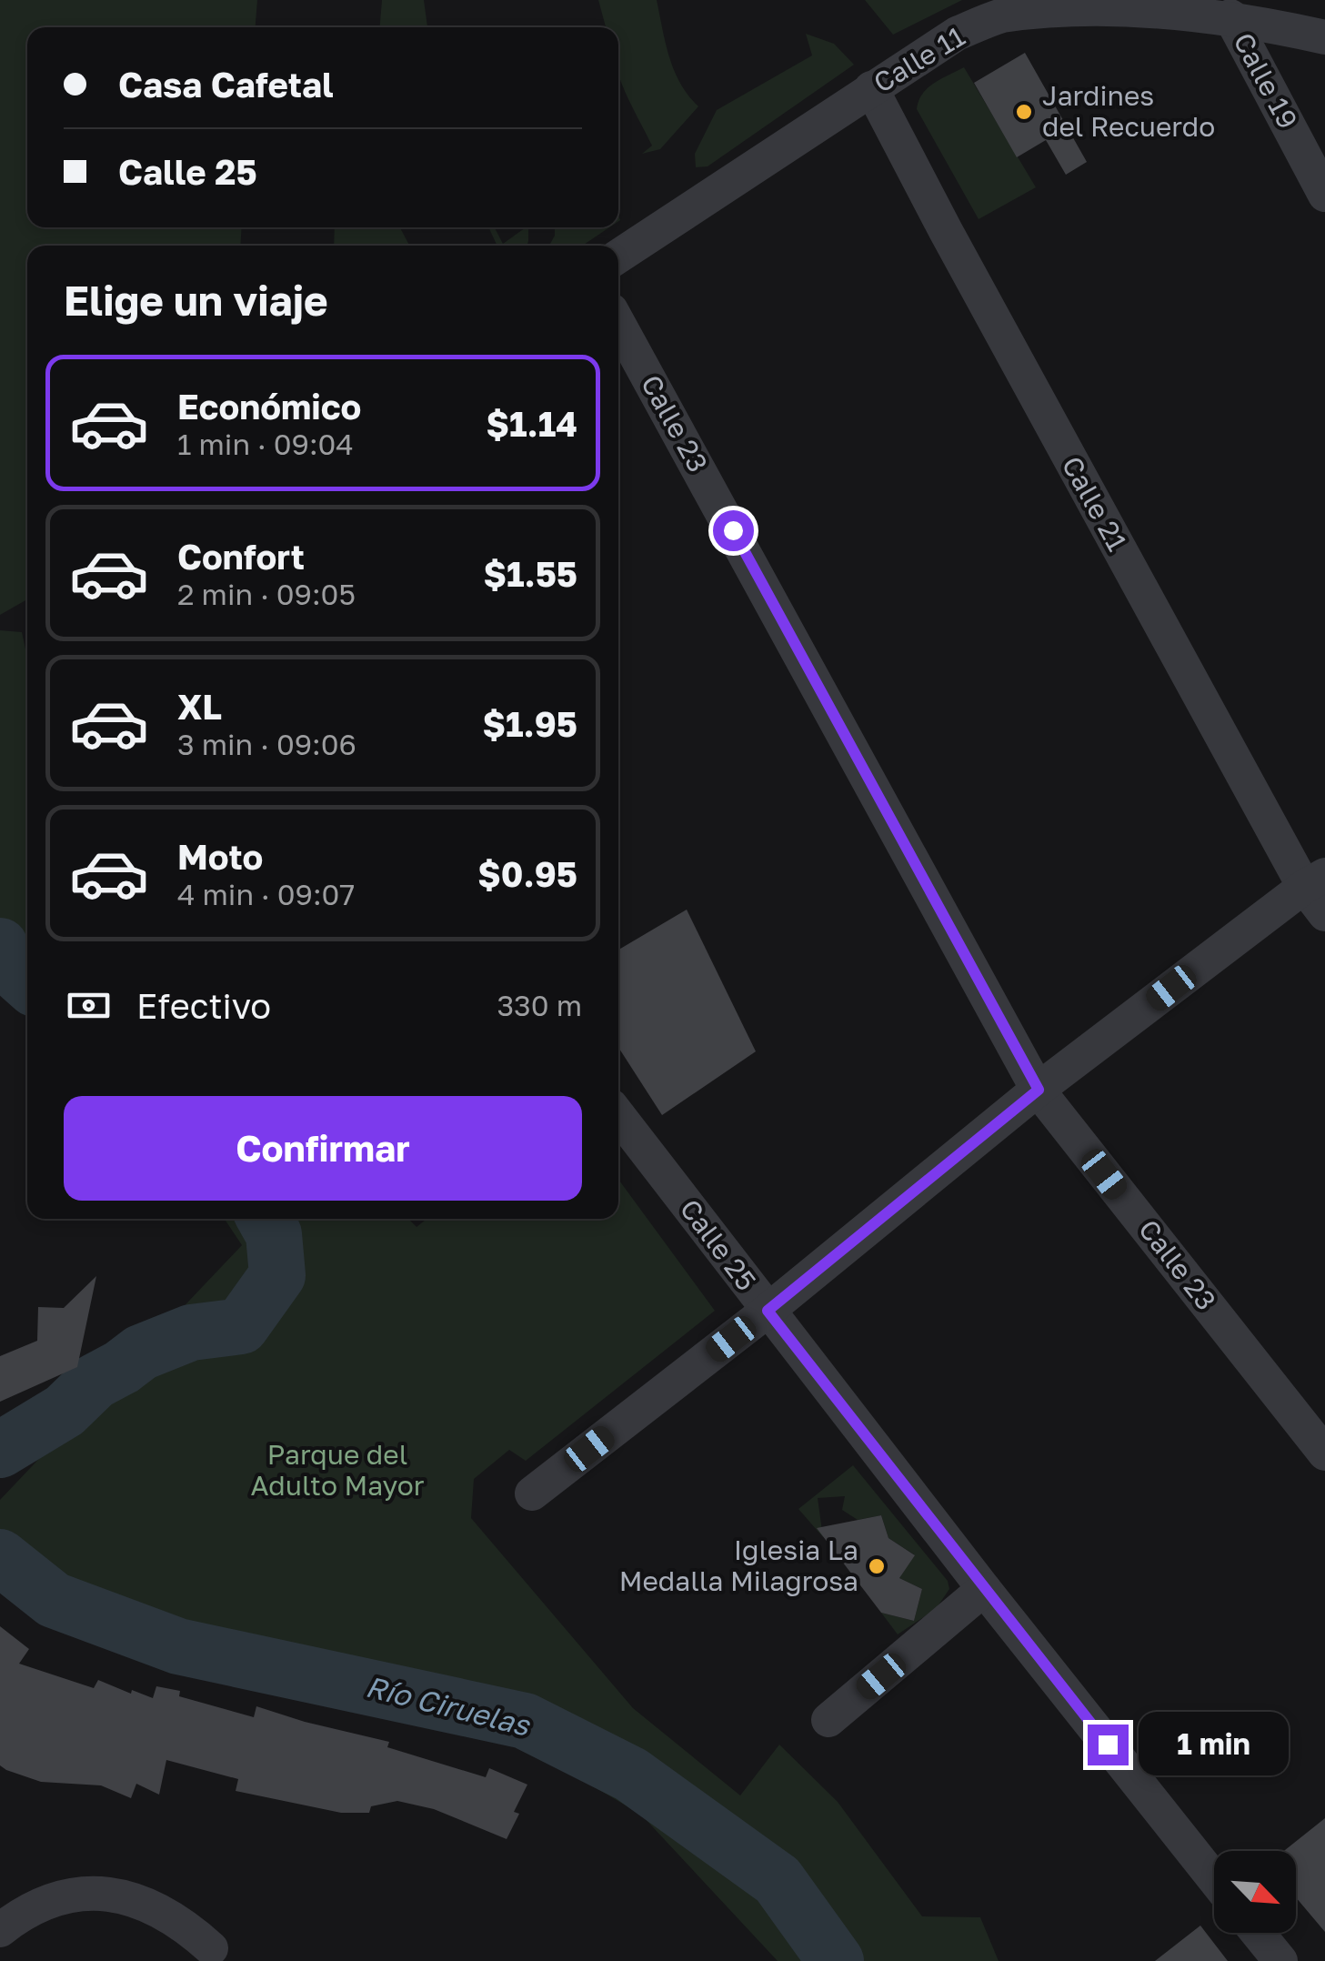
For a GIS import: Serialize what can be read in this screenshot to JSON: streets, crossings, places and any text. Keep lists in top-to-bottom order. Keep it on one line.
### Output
{"streets":{"street":["Calle 11","Calle 19","Calle 23","Calle 21","Calle 25"]},"crossings":[["Calle 11","Calle 19"],["Calle 11","Calle 21"]],"water":["Río Ciruelas"],"parks":["Parque del Adulto Mayor"],"places":["Jardines del Recuerdo","Iglesia La Medalla Milagrosa"],"north":"bottom right","page":{"banner":["Casa Cafetal","Calle 25"],"heading":"Elige un viaje","list":[{"name":"Económico","note":"1 min · 09:04","value":"$1.14"},{"name":"Confort","note":"2 min · 09:05","value":"$1.55"},{"name":"XL","note":"3 min · 09:06","value":"$1.95"},{"name":"Moto","note":"4 min · 09:07","value":"$0.95"}],"pay":["Efectivo","330 m"],"buttons":"Confirmar","bubble":"1 min"}}
